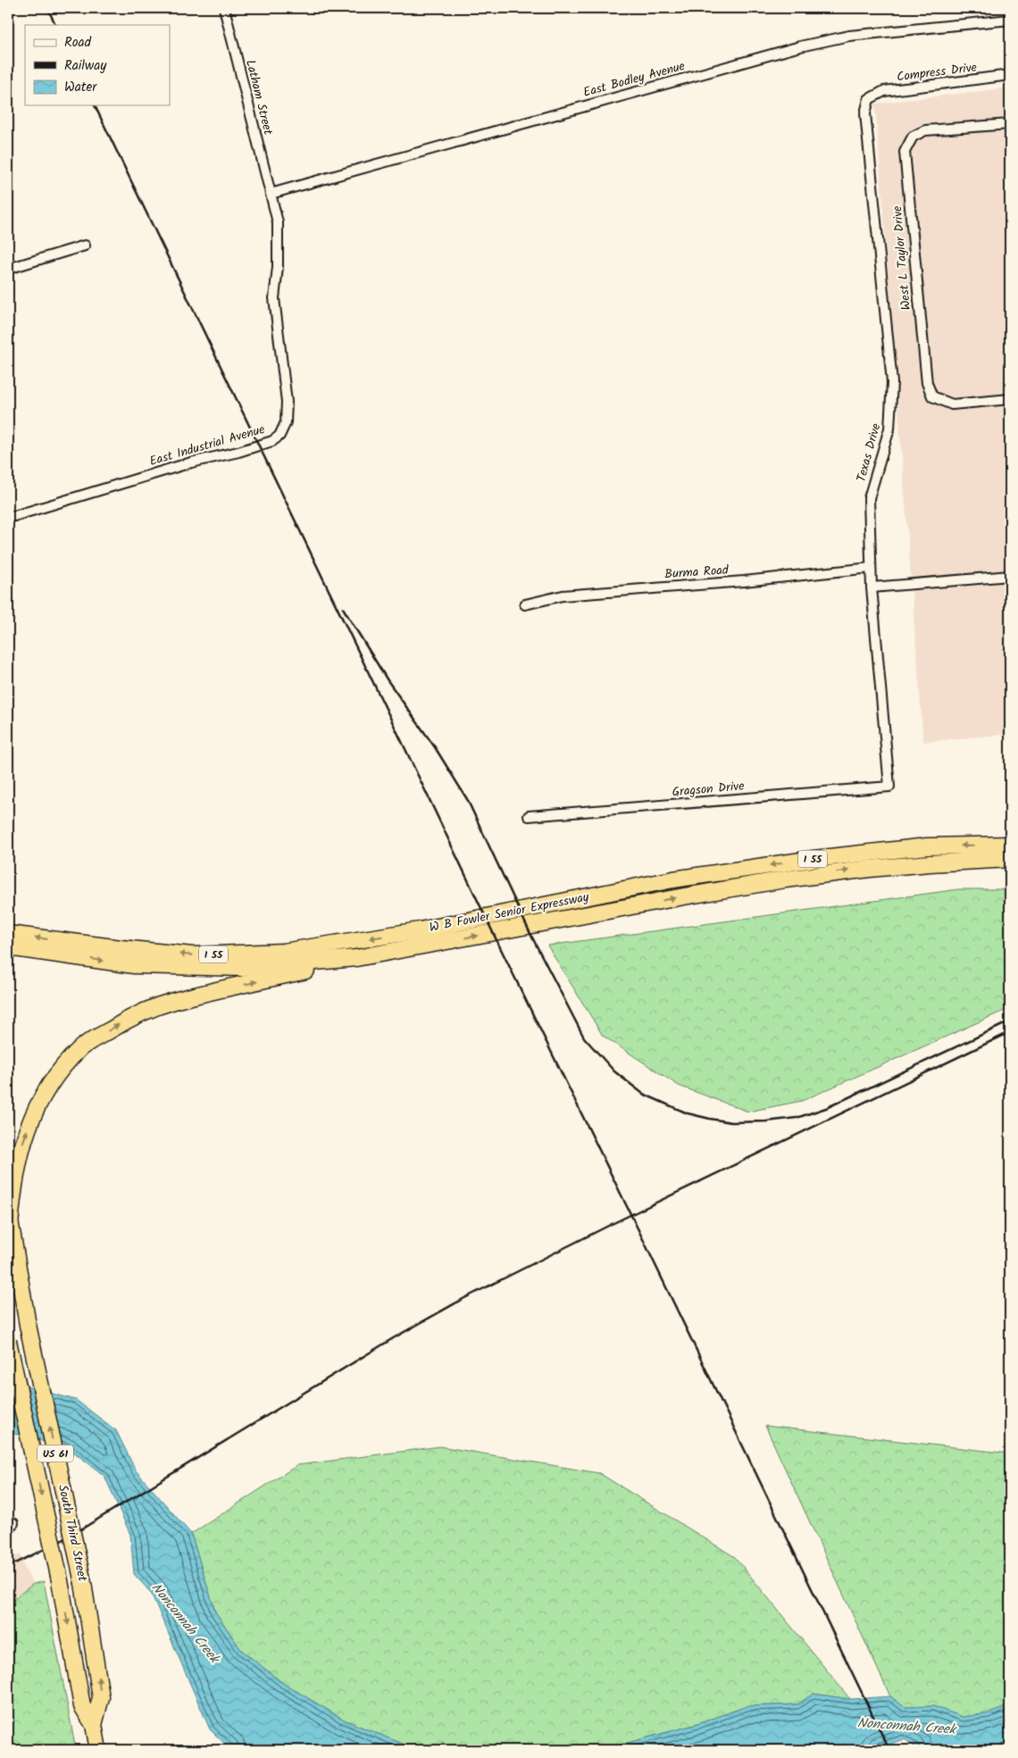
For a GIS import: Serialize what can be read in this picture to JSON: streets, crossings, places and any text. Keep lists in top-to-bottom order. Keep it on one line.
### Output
{"streets":{"highway":["I 55","W B Fowler Senior Expressway","US 61","South Third Street"],"street":["Compress Drive","East Bodley Avenue","Latham Street","West L Taylor Drive","East Industrial Avenue","Texas Drive","Burma Road","Gragson Drive"]},"crossings":[["Compress Drive","Texas Drive"],["East Bodley Avenue","Latham Street"],["East Bodley Avenue","East Industrial Avenue"],["Latham Street","East Industrial Avenue"],["Texas Drive","Burma Road"],["Texas Drive","Gragson Drive"]],"water":["Nonconnah Creek"],"legend":["Road","Railway","Water"]}
